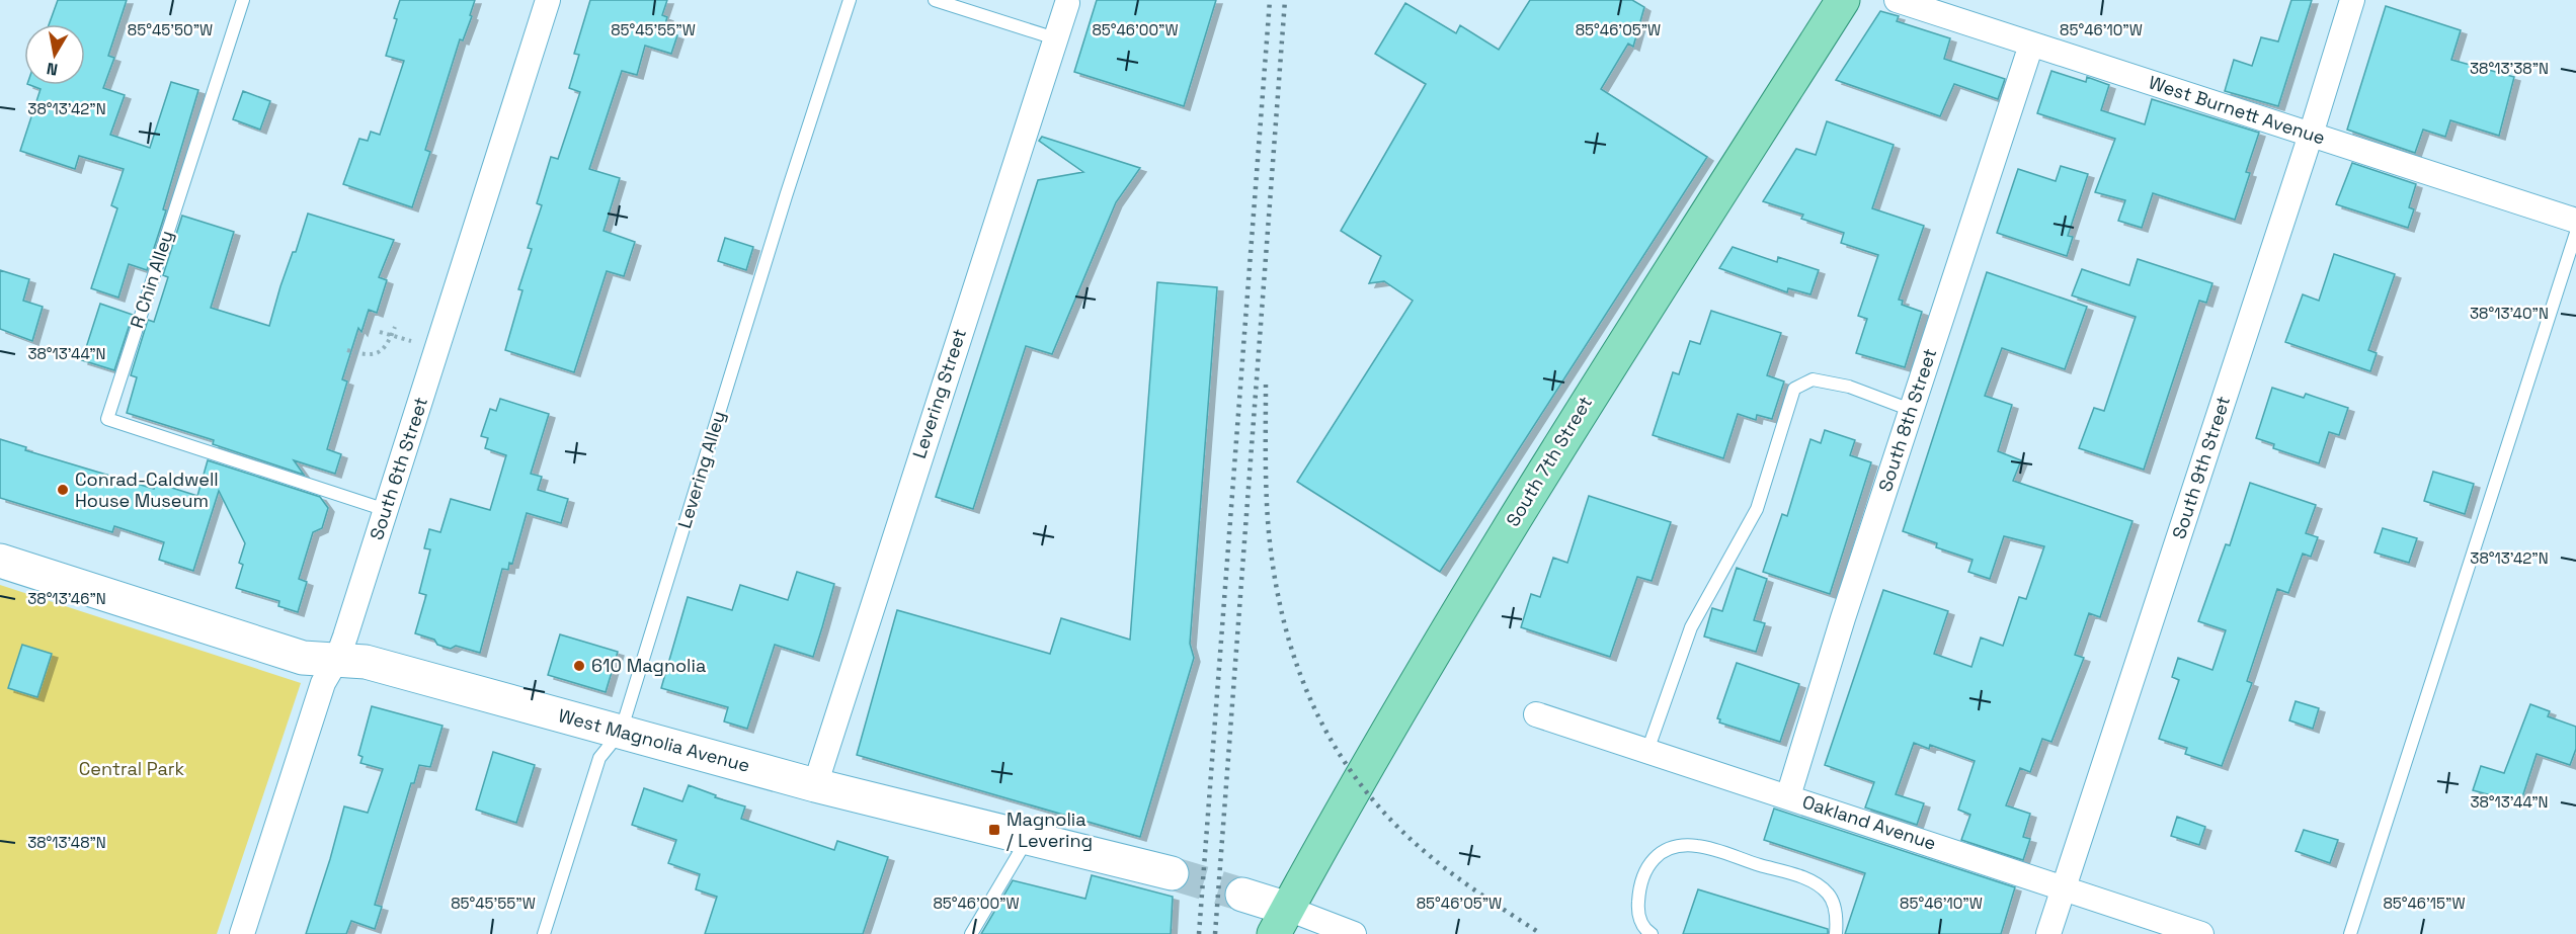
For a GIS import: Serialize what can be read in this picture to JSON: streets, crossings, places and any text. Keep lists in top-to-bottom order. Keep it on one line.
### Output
{"streets":{"main road":["South 7th Street"],"street":["West Burnett Avenue","Levering Street","South 8th Street","South 9th Street","South 6th Street","West Magnolia Avenue","Oakland Avenue"],"lane":["R Chin Alley","Levering Alley"]},"crossings":[["West Burnett Avenue","South 8th Street"],["West Burnett Avenue","South 9th Street"],["R Chin Alley","South 6th Street"],["Levering Street","West Magnolia Avenue"],["South 8th Street","Oakland Avenue"],["South 9th Street","Oakland Avenue"],["South 6th Street","West Magnolia Avenue"],["Levering Alley","West Magnolia Avenue"]],"parks":["Central Park"],"places":{"other":["Conrad-Caldwell House Museum","610 Magnolia"],"transit":["Magnolia / Levering"]},"north":"bottom","coordinates":["85°45'50\"W","85°45'55\"W","85°46'00\"W","85°46'05\"W","85°46'10\"W","38°13'38\"N","38°13'42\"N","38°13'40\"N","38°13'44\"N","38°13'46\"N","38°13'48\"N","85°46'15\"W"]}
